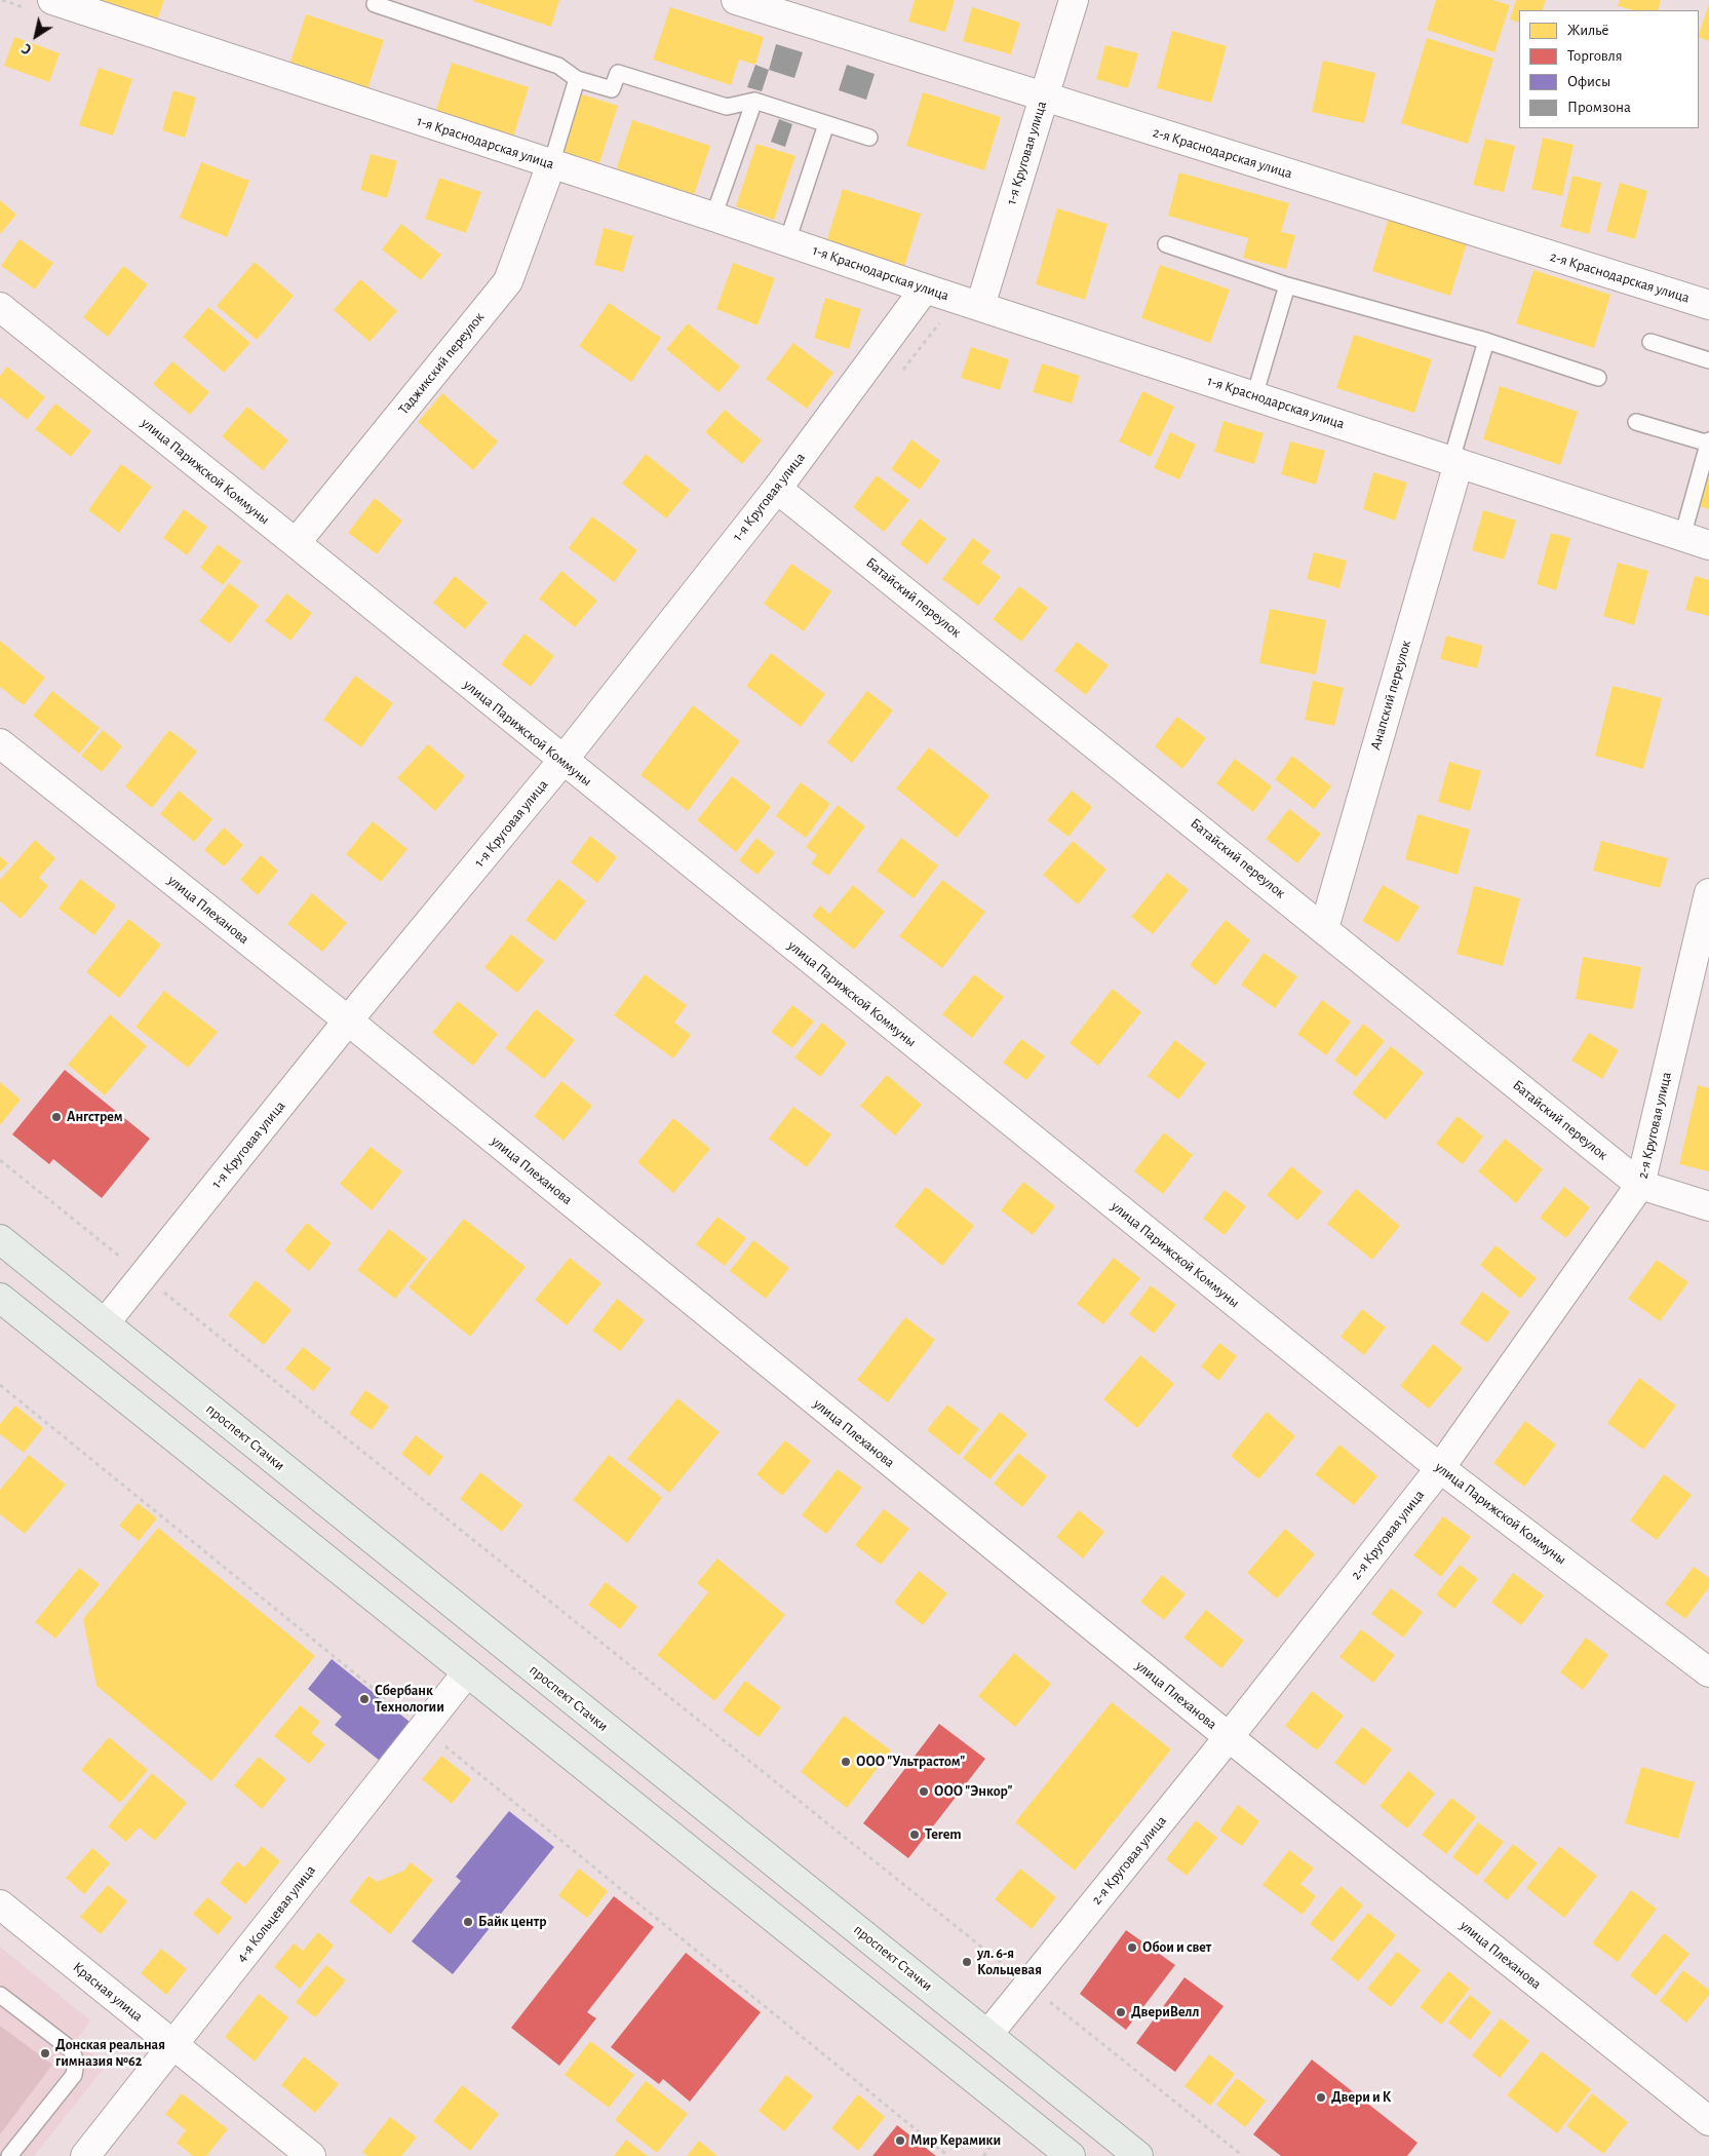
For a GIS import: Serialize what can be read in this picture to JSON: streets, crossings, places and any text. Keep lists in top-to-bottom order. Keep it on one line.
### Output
{"streets":{"main road":["проспект Стачки"],"street":["1-я Краснодарская улица","1-я Круговая улица","2-я Краснодарская улица","Таджикский переулок","улица Парижской Коммуны","Батайский переулок","Анапский переулок","улица Плеханова","2-я Круговая улица","4-я Кольцевая улица","Красная улица"]},"crossings":[["1-я Краснодарская улица","1-я Круговая улица"],["1-я Краснодарская улица","Таджикский переулок"],["1-я Краснодарская улица","Анапский переулок"],["1-я Круговая улица","2-я Краснодарская улица"],["1-я Круговая улица","улица Парижской Коммуны"],["1-я Круговая улица","Батайский переулок"],["1-я Круговая улица","улица Плеханова"],["1-я Круговая улица","проспект Стачки"],["Таджикский переулок","улица Парижской Коммуны"],["улица Парижской Коммуны","2-я Круговая улица"],["Батайский переулок","Анапский переулок"],["Батайский переулок","2-я Круговая улица"],["улица Плеханова","2-я Круговая улица"],["2-я Круговая улица","проспект Стачки"],["4-я Кольцевая улица","Красная улица"]],"places":["Ангстрем","Сбербанк Технологии","ООО \"Ультрастом\"","ООО \"Энкор\"","Terem","Байк центр","Обои и свет","ул. 6-я Кольцевая","ДвериВелл","Донская реальная гимназия №62","Двери и К","Мир Керамики"],"legend":["Жильё","Торговля","Офисы","Промзона"],"north":"bottom left"}
